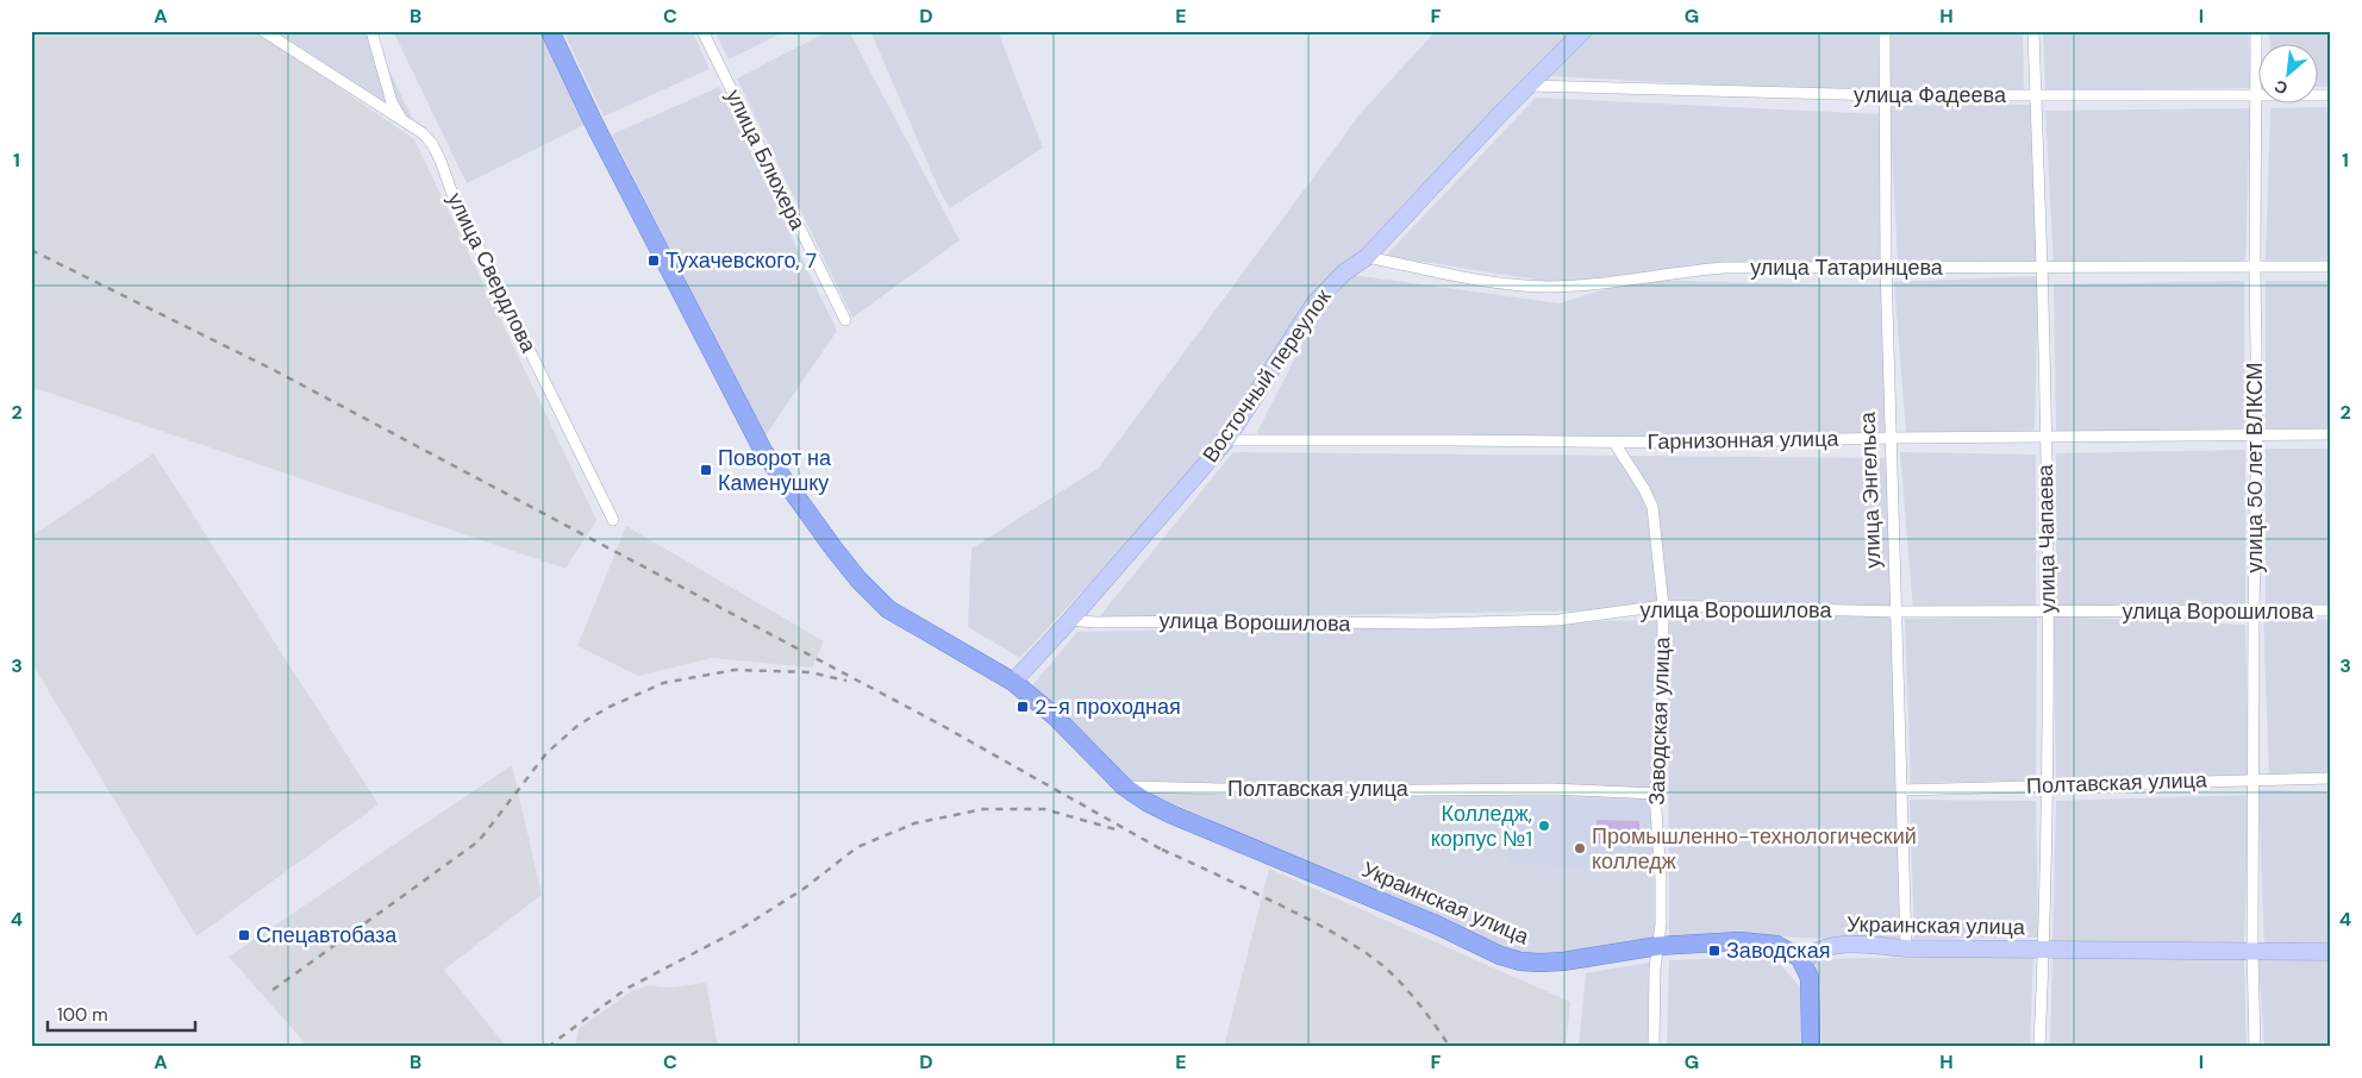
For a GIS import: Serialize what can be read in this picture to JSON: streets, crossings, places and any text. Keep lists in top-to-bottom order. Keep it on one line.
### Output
{"streets":{"main road":["Украинская улица"],"street":["улица Фадеева","улица Блюхера","улица Татаринцева","улица Свердлова","Восточный переулок","Гарнизонная улица","улица 50 лет ВЛКСМ","улица Энгельса","улица Чапаева","улица Ворошилова","Заводская улица","Полтавская улица"]},"crossings":[["улица Фадеева","Восточный переулок"],["улица Фадеева","улица 50 лет ВЛКСМ"],["улица Фадеева","улица Энгельса"],["улица Фадеева","улица Чапаева"],["улица Татаринцева","Восточный переулок"],["улица Татаринцева","улица 50 лет ВЛКСМ"],["улица Татаринцева","улица Энгельса"],["улица Татаринцева","улица Чапаева"],["Восточный переулок","Гарнизонная улица"],["Восточный переулок","улица Ворошилова"],["Восточный переулок","Украинская улица"],["Гарнизонная улица","улица 50 лет ВЛКСМ"],["Гарнизонная улица","улица Энгельса"],["Гарнизонная улица","улица Чапаева"],["Гарнизонная улица","Заводская улица"],["улица 50 лет ВЛКСМ","улица Ворошилова"],["улица 50 лет ВЛКСМ","Полтавская улица"],["улица 50 лет ВЛКСМ","Украинская улица"],["улица Энгельса","улица Ворошилова"],["улица Энгельса","Полтавская улица"],["улица Энгельса","Украинская улица"],["улица Чапаева","улица Ворошилова"],["улица Чапаева","Полтавская улица"],["улица Чапаева","Украинская улица"],["улица Ворошилова","Заводская улица"],["Заводская улица","Полтавская улица"],["Заводская улица","Украинская улица"],["Полтавская улица","Украинская улица"]],"places":{"transit":["Тухачевского, 7","Поворот на Каменушку","2-я проходная","Спецавтобаза","Заводская"],"other":["Колледж, корпус №1","Промышленно-технологический колледж"]},"scale_bar":"100 m","north":"bottom left","grid":{"columns":["A","B","C","D","E","F","G","H","I"],"rows":["1","2","3","4"]}}
